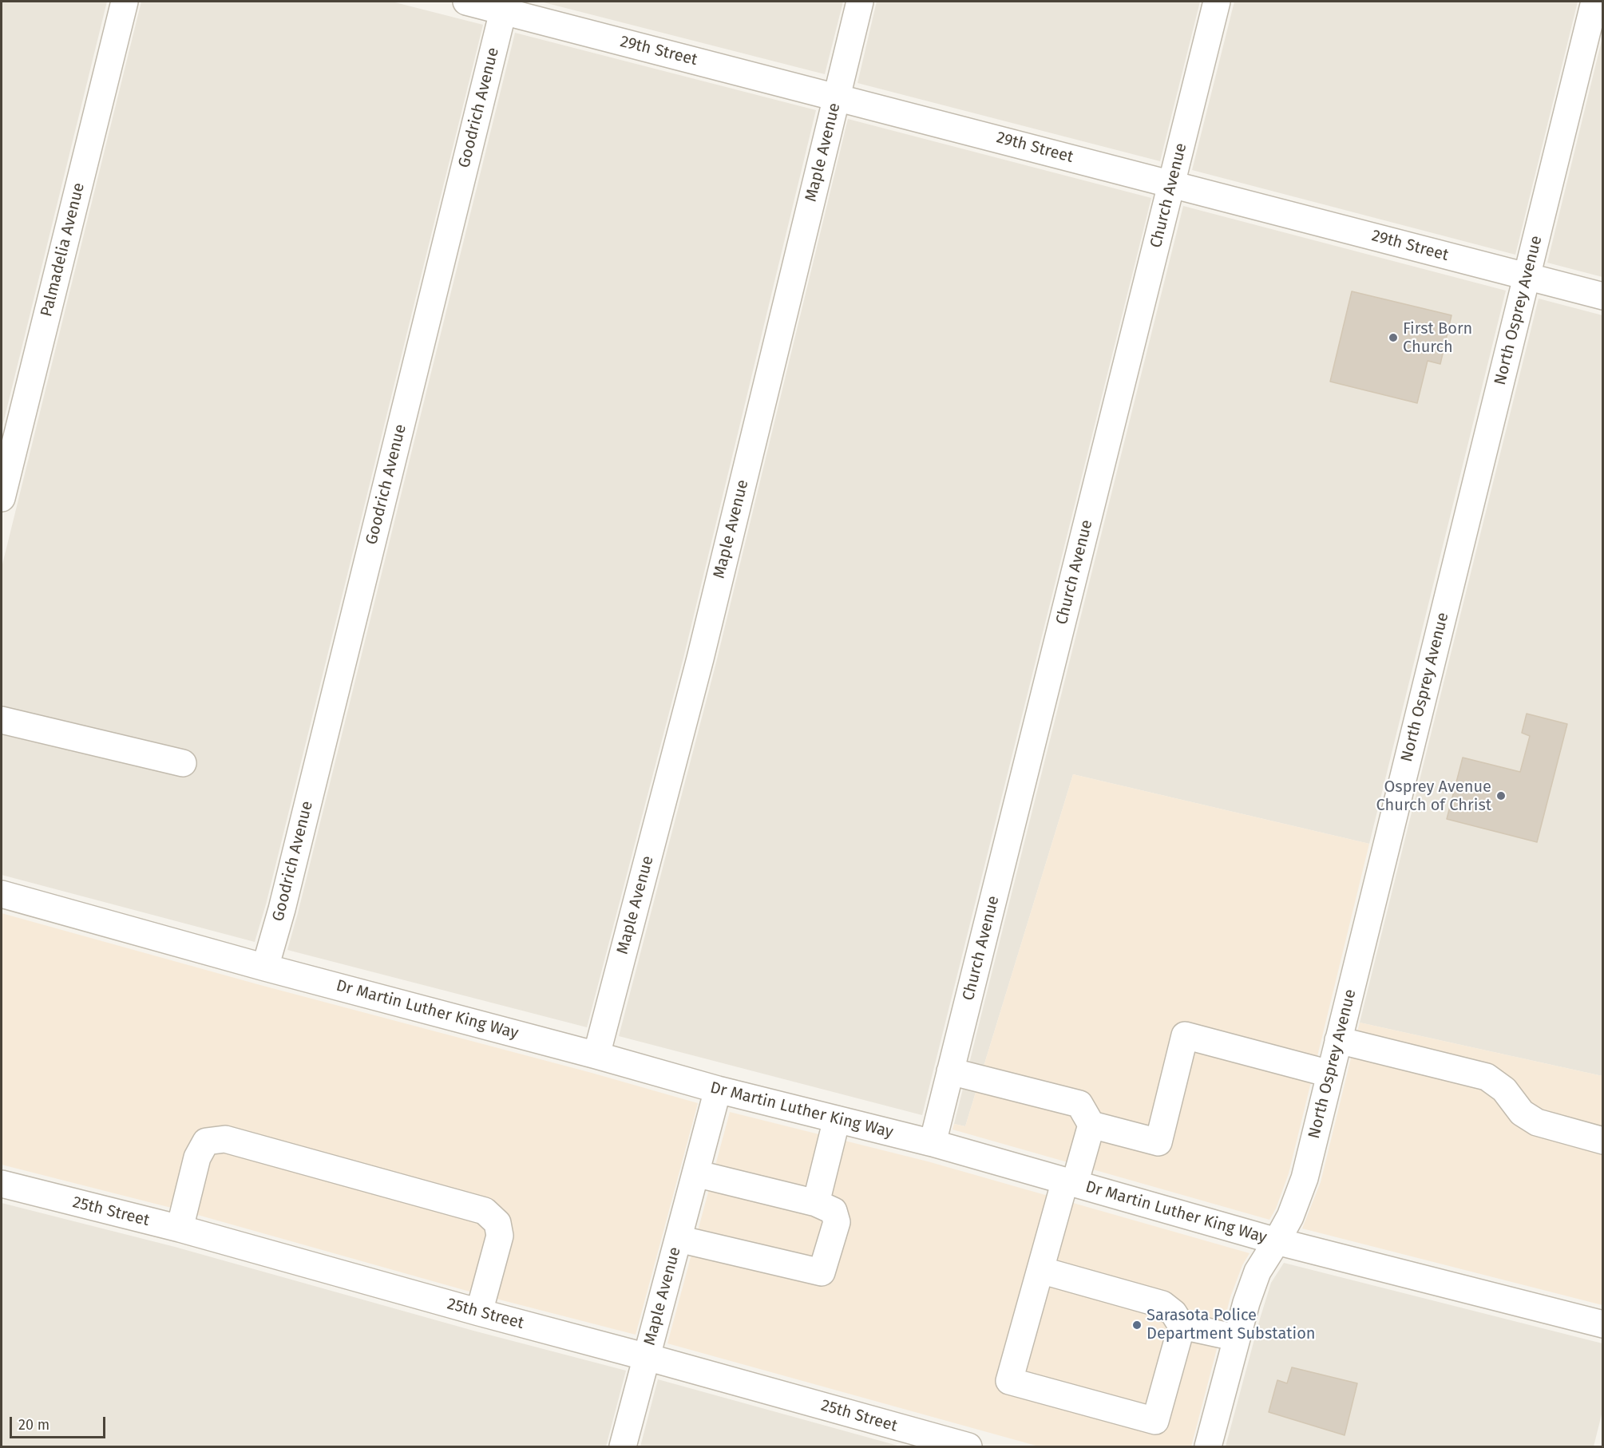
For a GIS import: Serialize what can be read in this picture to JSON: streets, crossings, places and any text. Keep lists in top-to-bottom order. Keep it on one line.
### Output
{"streets":{"street":["29th Street","Goodrich Avenue","Maple Avenue","Church Avenue","Palmadelia Avenue","North Osprey Avenue","Dr Martin Luther King Way","25th Street"]},"crossings":[["29th Street","Goodrich Avenue"],["29th Street","Maple Avenue"],["29th Street","Church Avenue"],["29th Street","North Osprey Avenue"],["Goodrich Avenue","Dr Martin Luther King Way"],["Maple Avenue","Dr Martin Luther King Way"],["Maple Avenue","25th Street"],["Church Avenue","Dr Martin Luther King Way"],["North Osprey Avenue","Dr Martin Luther King Way"]],"places":["First Born Church","Osprey Avenue Church of Christ","Sarasota Police Department Substation"],"scale_bar":"20 m"}
